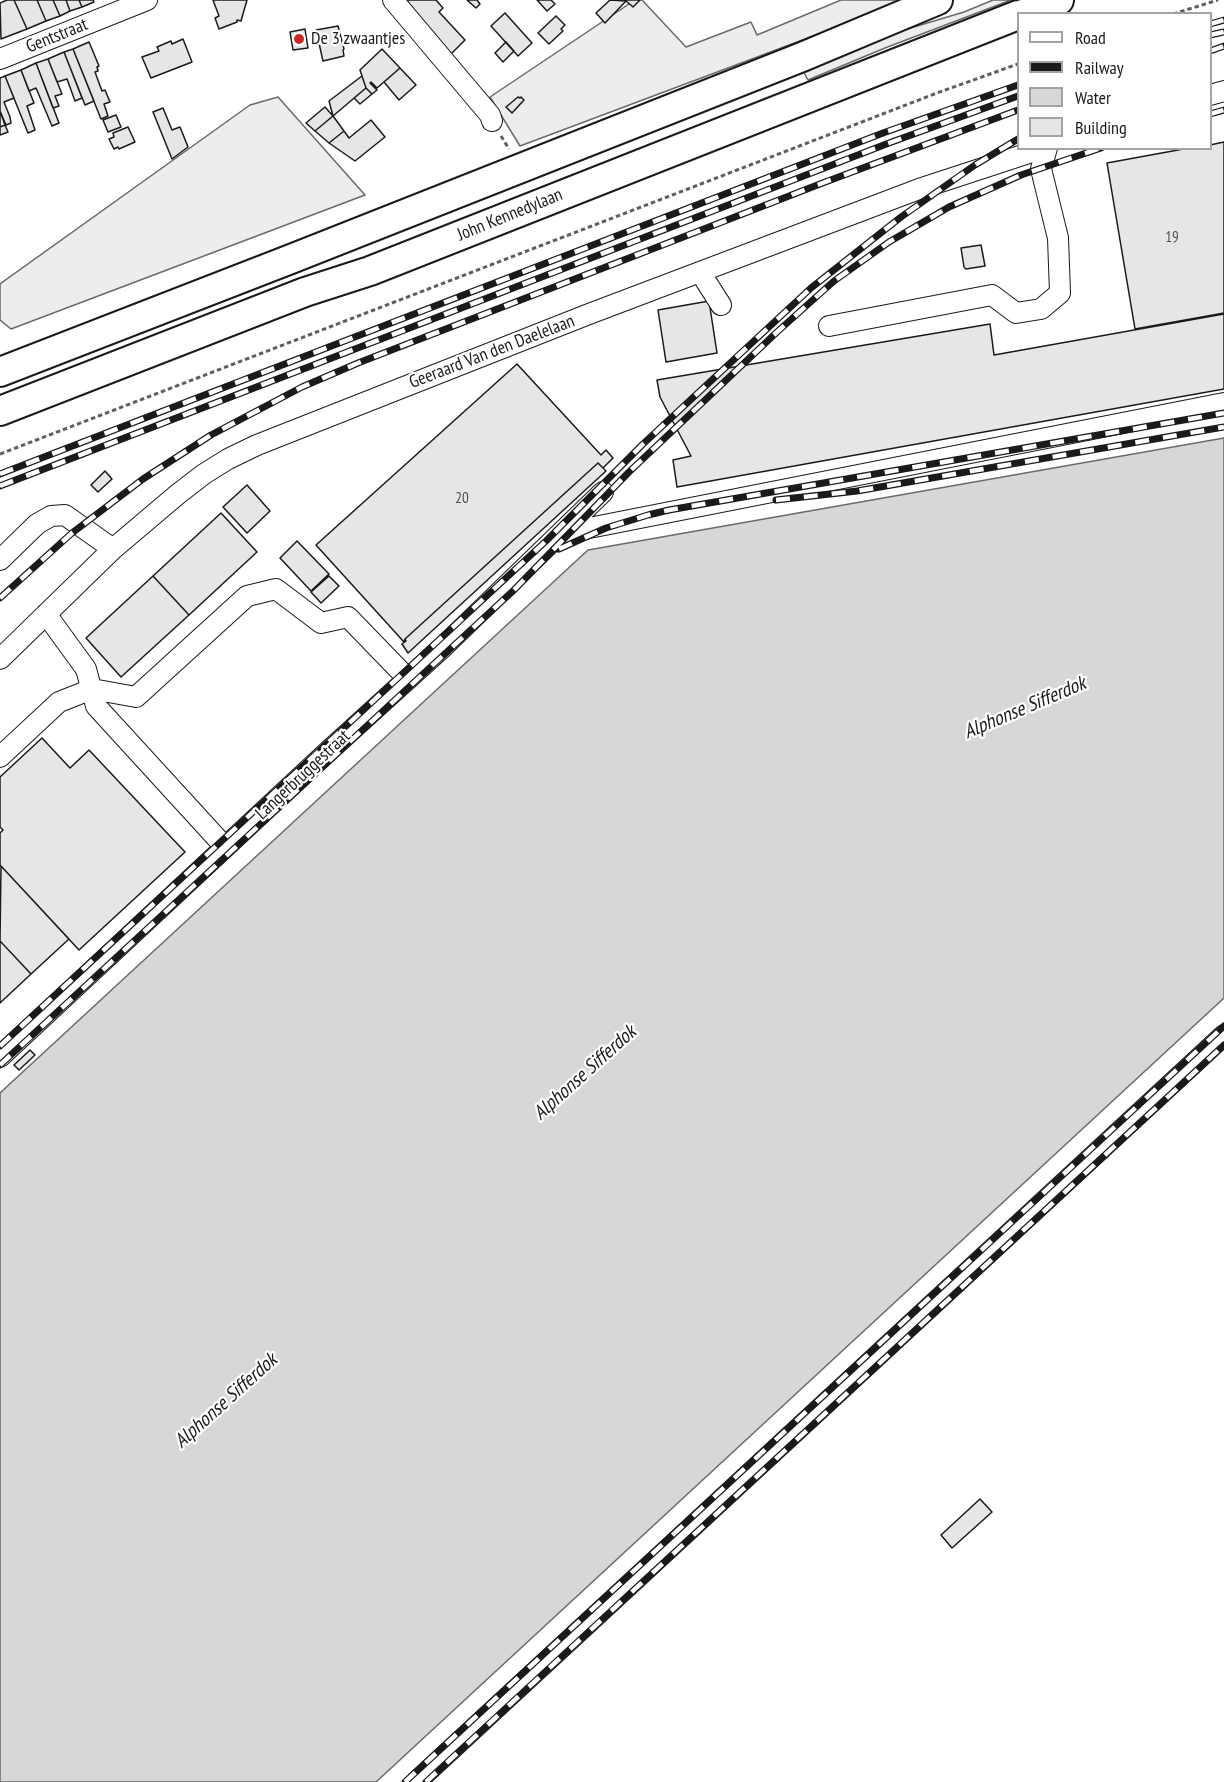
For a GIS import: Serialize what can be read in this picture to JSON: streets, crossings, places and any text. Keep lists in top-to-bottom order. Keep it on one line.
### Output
{"streets":{"highway":["John Kennedylaan"],"street":["Gentstraat","Geeraard Van den Daelelaan","Langerbruggestraat"]},"water":["Alphonse Sifferdok"],"places":["De 3 zwaantjes"],"house_numbers":["19","20"],"legend":["Road","Railway","Water","Building"]}
